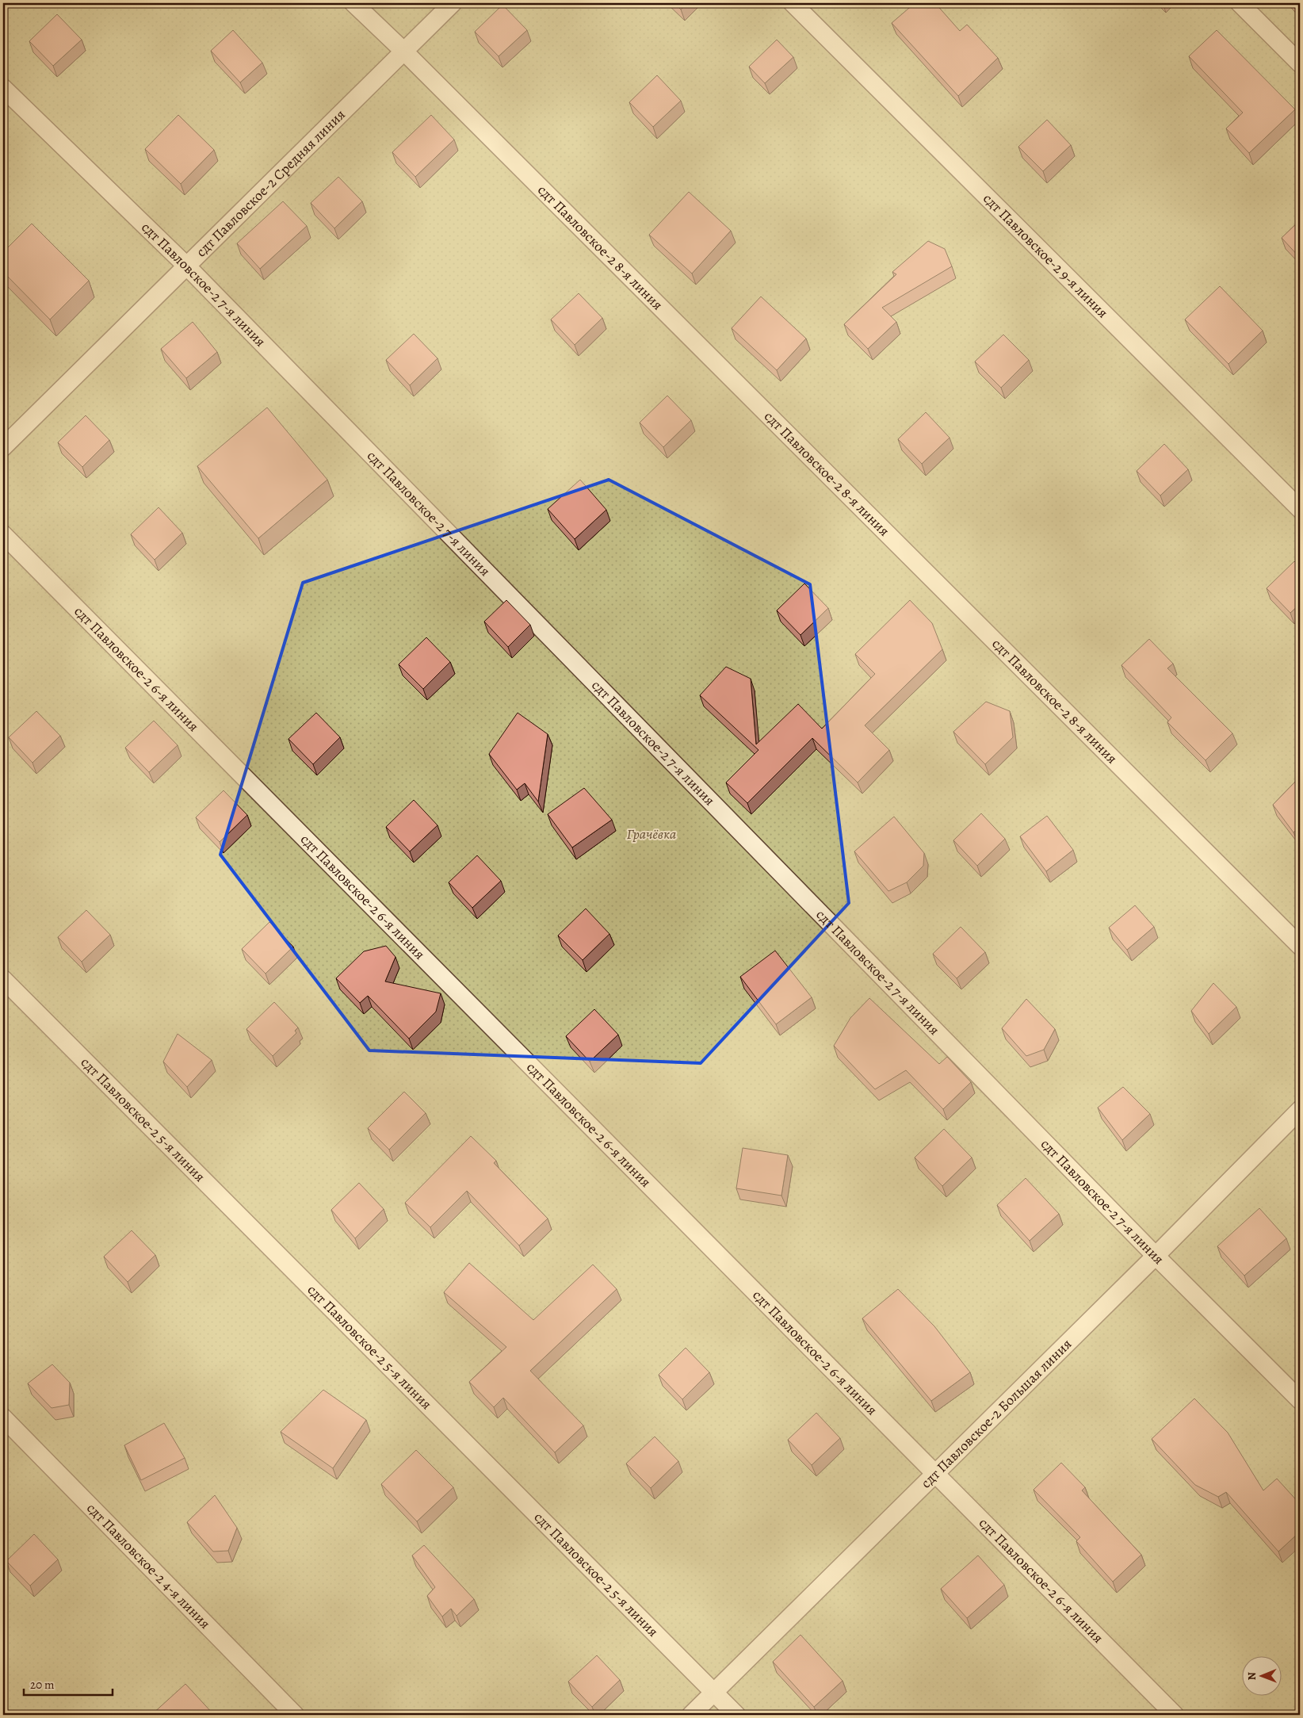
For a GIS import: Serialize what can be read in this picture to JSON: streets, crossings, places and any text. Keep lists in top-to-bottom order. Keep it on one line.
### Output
{"streets":{"lane":["сдт Павловское-2 Средняя линия","сдт Павловское-2 8-я линия","сдт Павловское-2 9-я линия","сдт Павловское-2 7-я линия","сдт Павловское-2 6-я линия","сдт Павловское-2 5-я линия","сдт Павловское-2 Большая линия","сдт Павловское-2 4-я линия"]},"crossings":[["сдт Павловское-2 Средняя линия","сдт Павловское-2 8-я линия"],["сдт Павловское-2 Средняя линия","сдт Павловское-2 7-я линия"],["сдт Павловское-2 7-я линия","сдт Павловское-2 Большая линия"],["сдт Павловское-2 6-я линия","сдт Павловское-2 Большая линия"],["сдт Павловское-2 5-я линия","сдт Павловское-2 Большая линия"]],"parks":["Грачёвка"],"scale_bar":"20 m","north":"left"}
